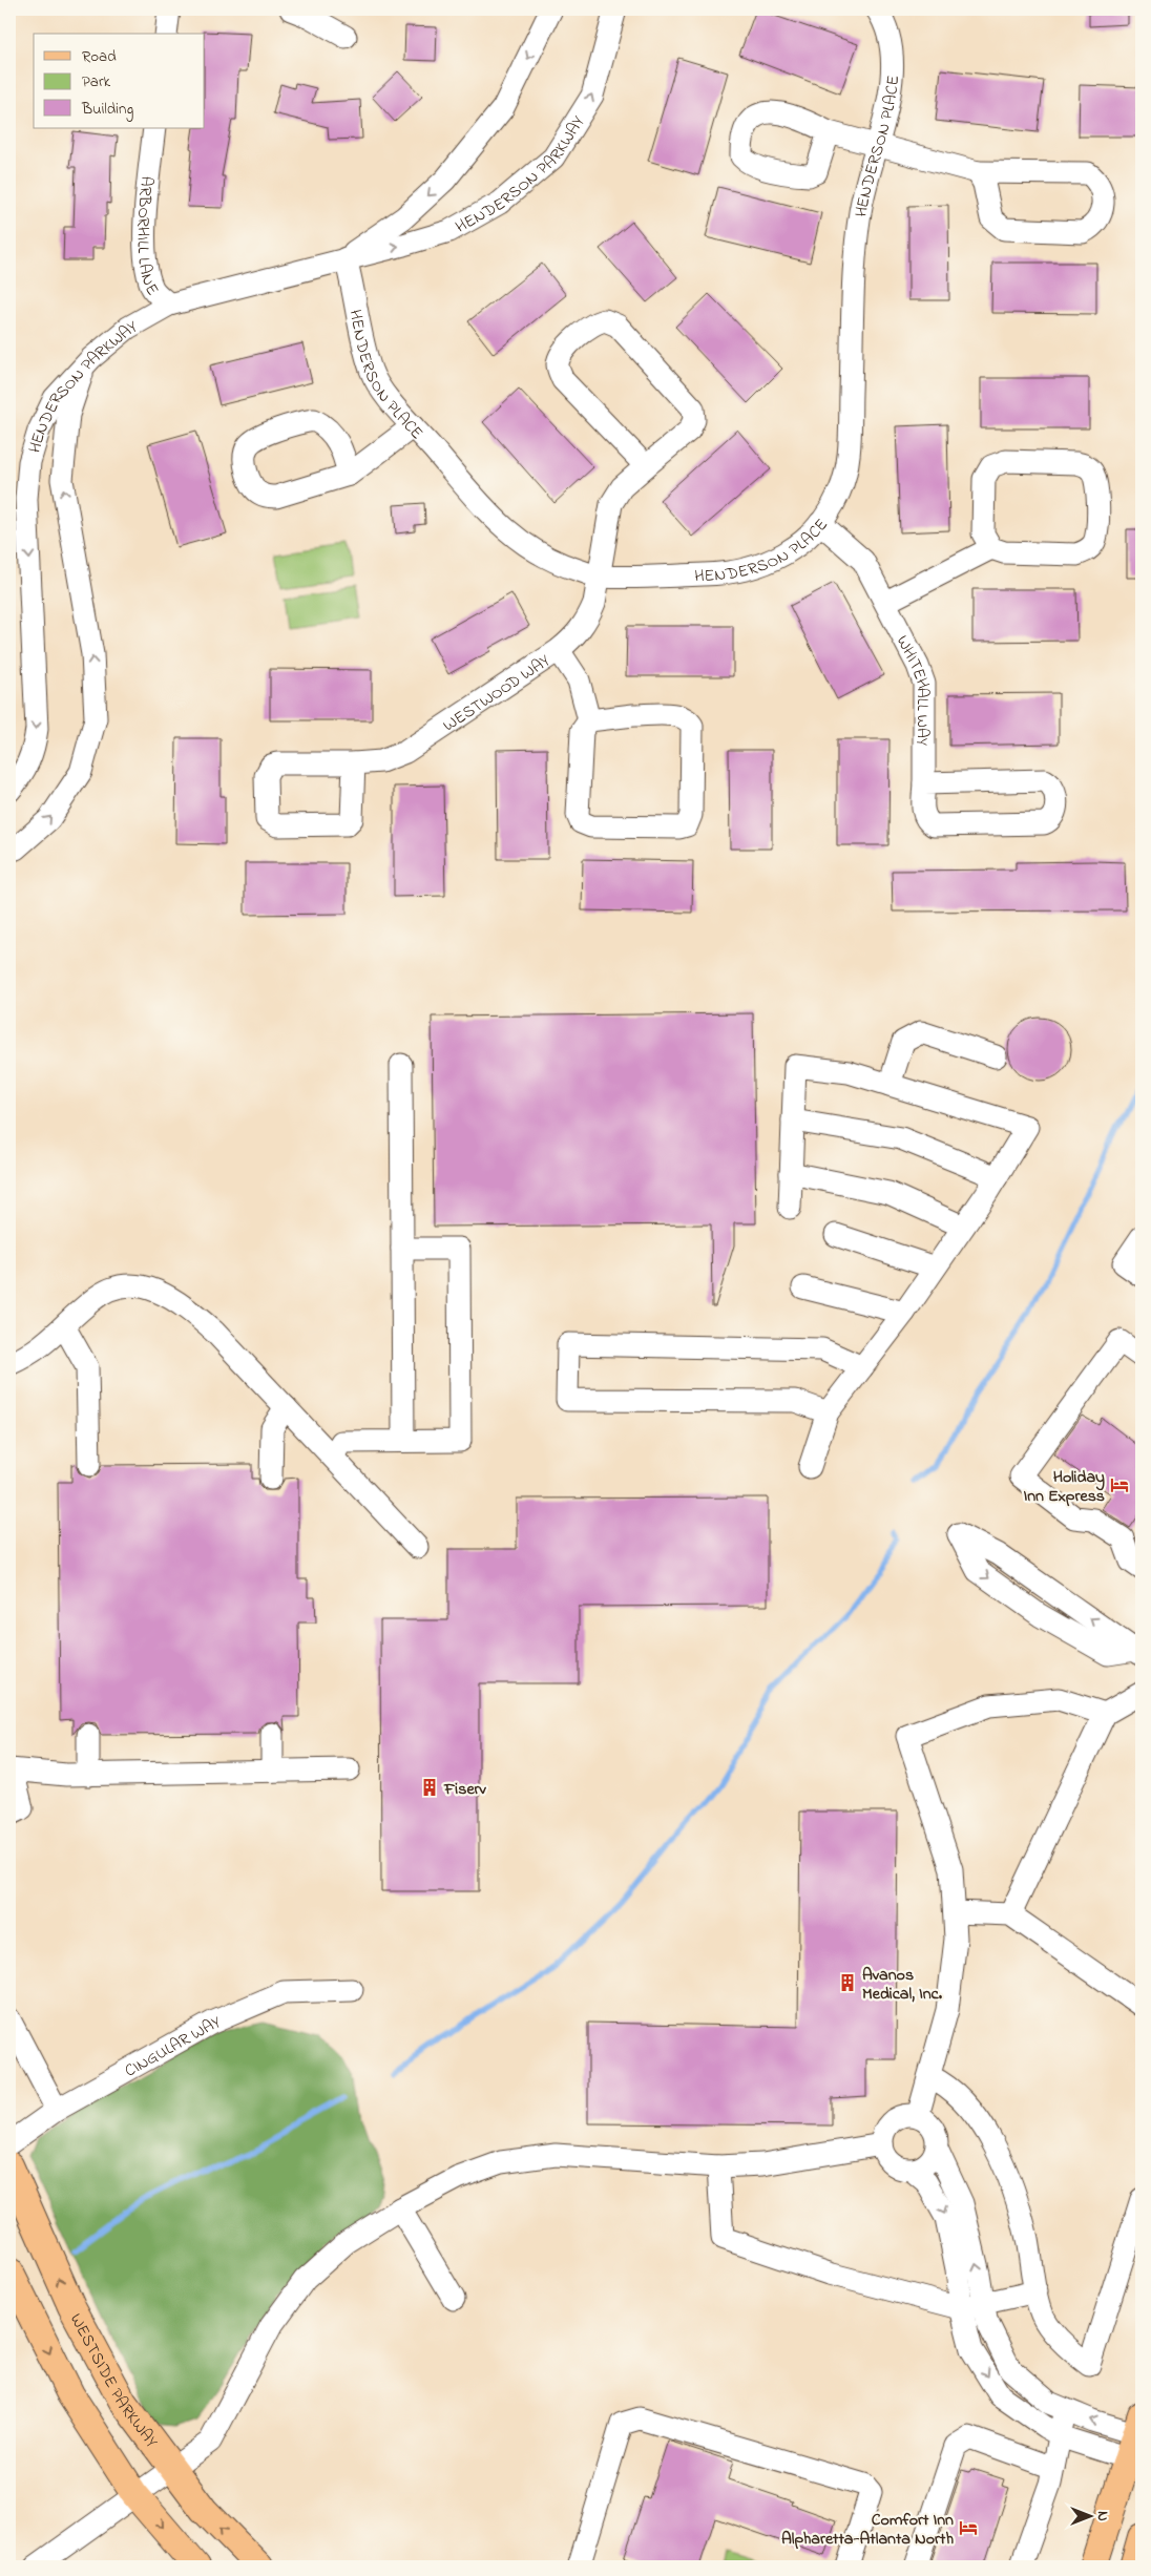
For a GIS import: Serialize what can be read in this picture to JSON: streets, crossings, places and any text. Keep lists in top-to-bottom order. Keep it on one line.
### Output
{"streets":{"main road":["WESTSIDE PARKWAY"],"street":["HENDERSON PLACE","HENDERSON PARKWAY","ARBORHILL LANE","WHITEHALL WAY","WESTWOOD WAY","CINGULAR WAY"]},"crossings":[["HENDERSON PLACE","HENDERSON PARKWAY"],["HENDERSON PLACE","WHITEHALL WAY"],["HENDERSON PLACE","WESTWOOD WAY"],["HENDERSON PARKWAY","ARBORHILL LANE"]],"places":{"hotel":["Holiday Inn Express","Comfort Inn Alpharetta-Atlanta North"],"building":["Fiserv","Avanos Medical, Inc."]},"legend":["Road","Park","Building"],"north":"right"}
